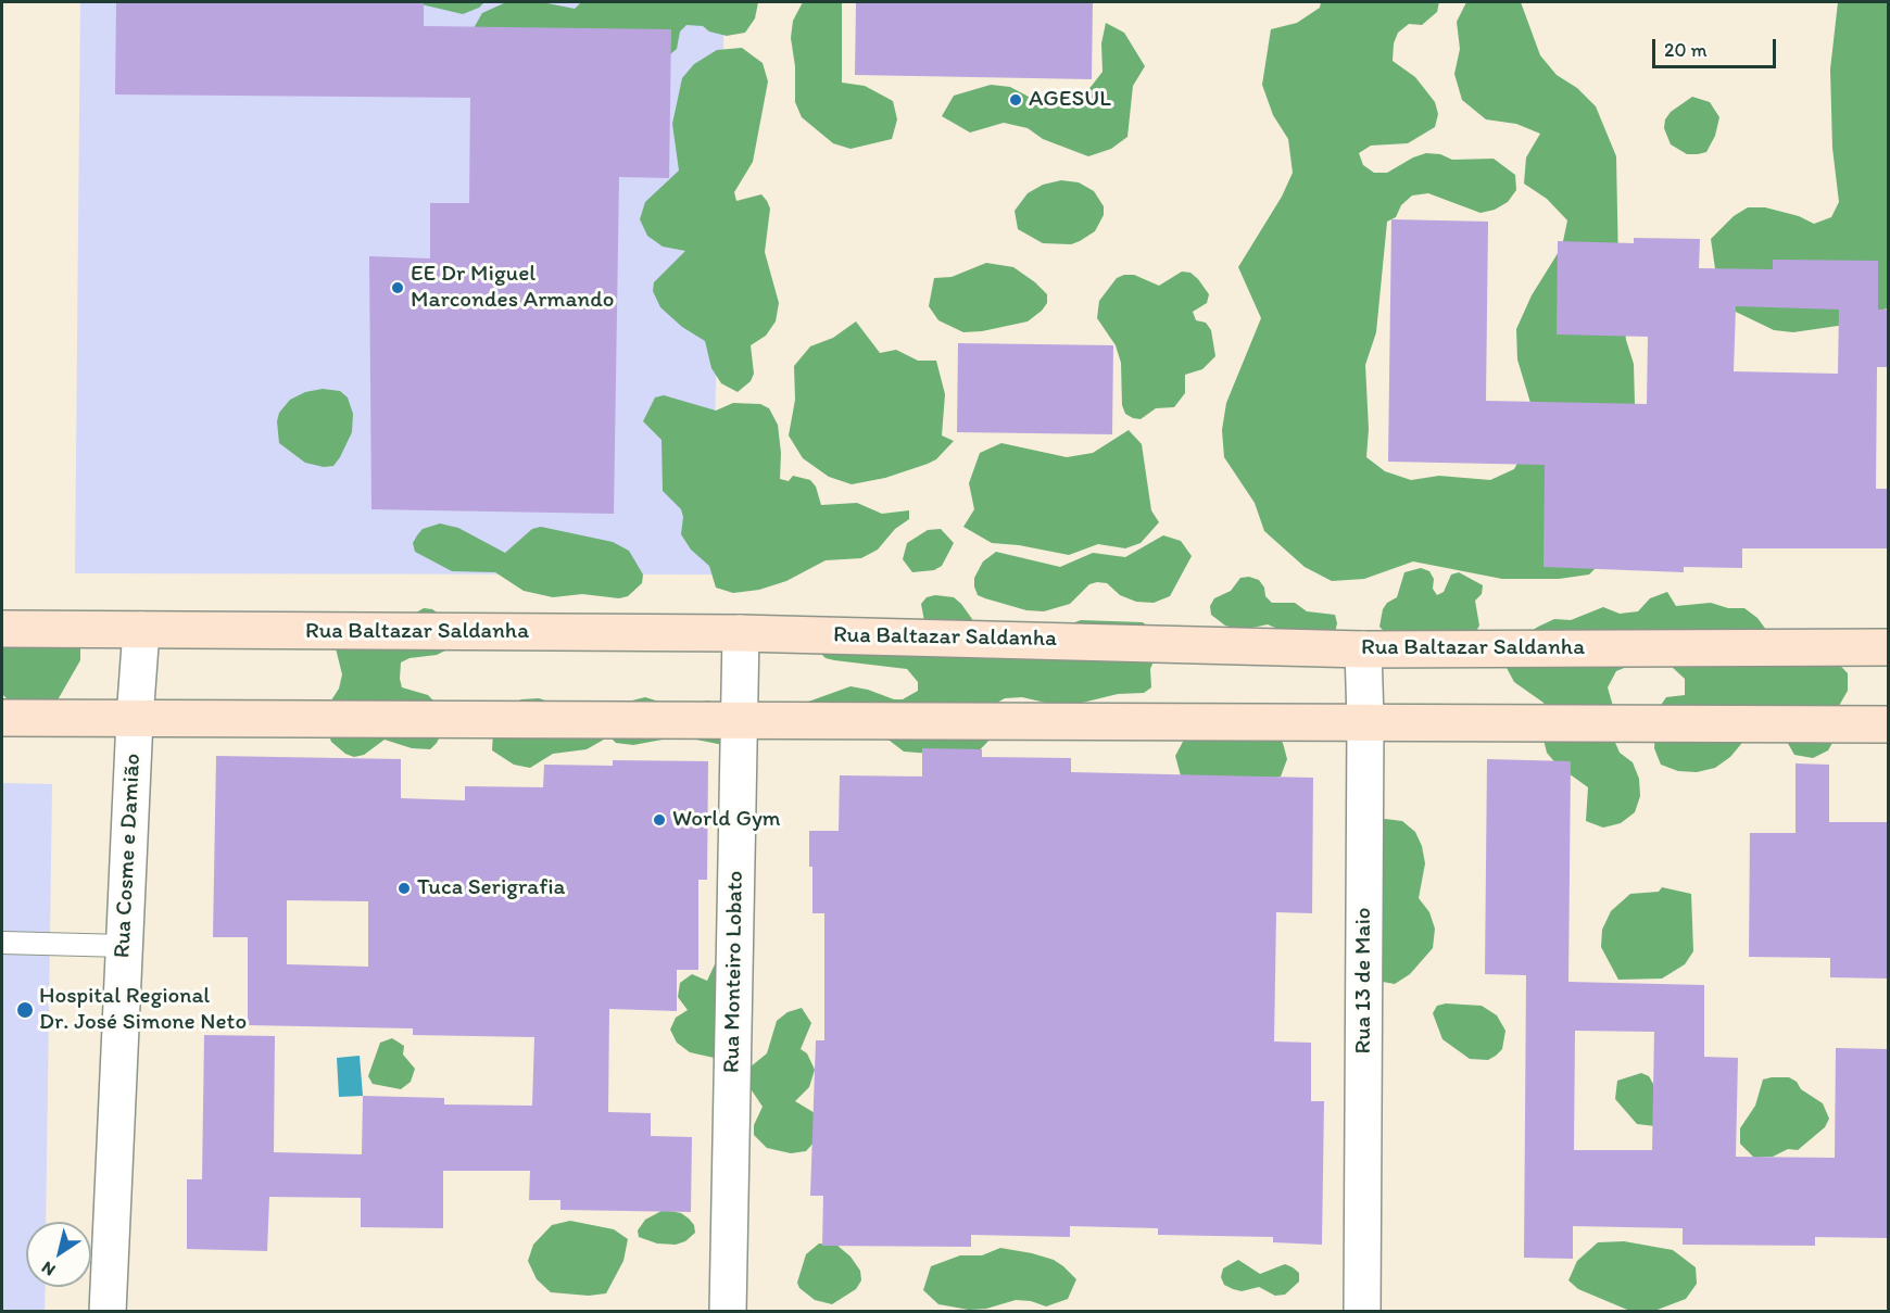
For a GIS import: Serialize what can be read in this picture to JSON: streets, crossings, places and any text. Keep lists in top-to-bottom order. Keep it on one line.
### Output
{"streets":{"main road":["Rua Baltazar Saldanha"],"street":["Rua Cosme e Damião","Rua Monteiro Lobato","Rua 13 de Maio"]},"crossings":[["Rua Baltazar Saldanha","Rua Cosme e Damião"],["Rua Baltazar Saldanha","Rua Monteiro Lobato"],["Rua Baltazar Saldanha","Rua 13 de Maio"]],"places":["AGESUL","EE Dr Miguel Marcondes Armando","World Gym","Tuca Serigrafia","Hospital Regional Dr. José Simone Neto"],"scale_bar":"20 m","north":"bottom left"}
